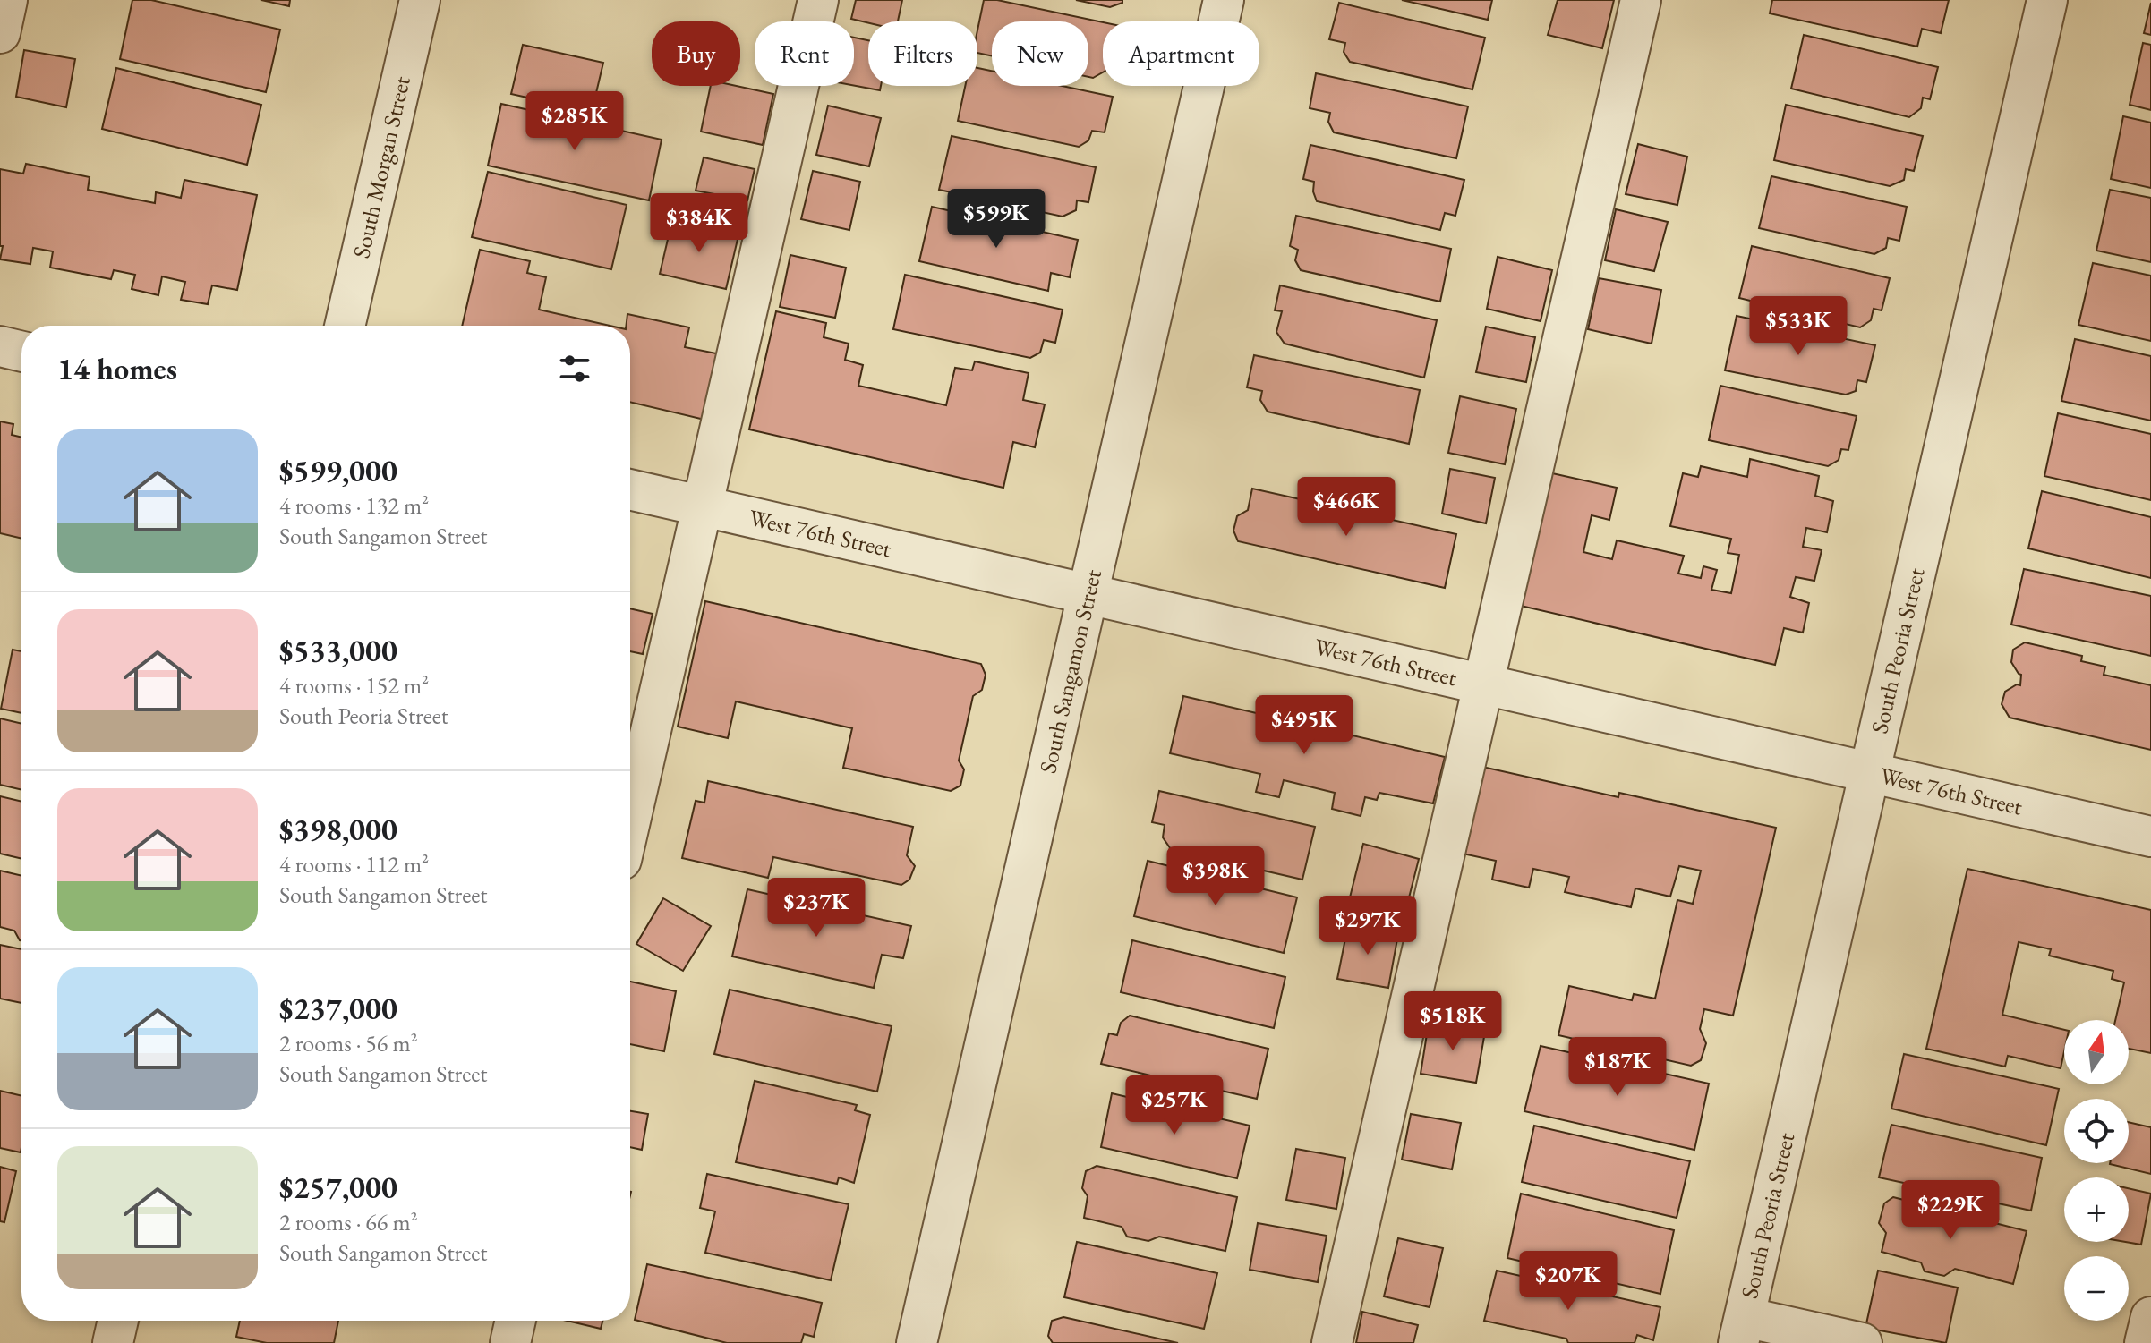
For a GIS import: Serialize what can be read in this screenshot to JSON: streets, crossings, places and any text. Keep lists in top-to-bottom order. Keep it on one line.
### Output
{"streets":{"street":["South Morgan Street","West 76th Street","South Peoria Street","South Sangamon Street"]},"crossings":[["West 76th Street","South Peoria Street"],["West 76th Street","South Sangamon Street"]],"north":"top","page":{"chip":["Buy","Rent","Filters","New","Apartment"],"price":["$285K","$599K","$384K","$533K","$466K","$495K","$398K","$237K","$297K","$518K","$187K","$257K","$229K","$207K"],"heading":"14 homes","list":[{"name":"$599,000","note":"4 rooms · 132 m² · South Sangamon Street"},{"name":"$533,000","note":"4 rooms · 152 m² · South Peoria Street"},{"name":"$398,000","note":"4 rooms · 112 m² · South Sangamon Street"},{"name":"$237,000","note":"2 rooms · 56 m² · South Sangamon Street"},{"name":"$257,000","note":"2 rooms · 66 m² · South Sangamon Street"}],"map_buttons":["+","−"]}}
